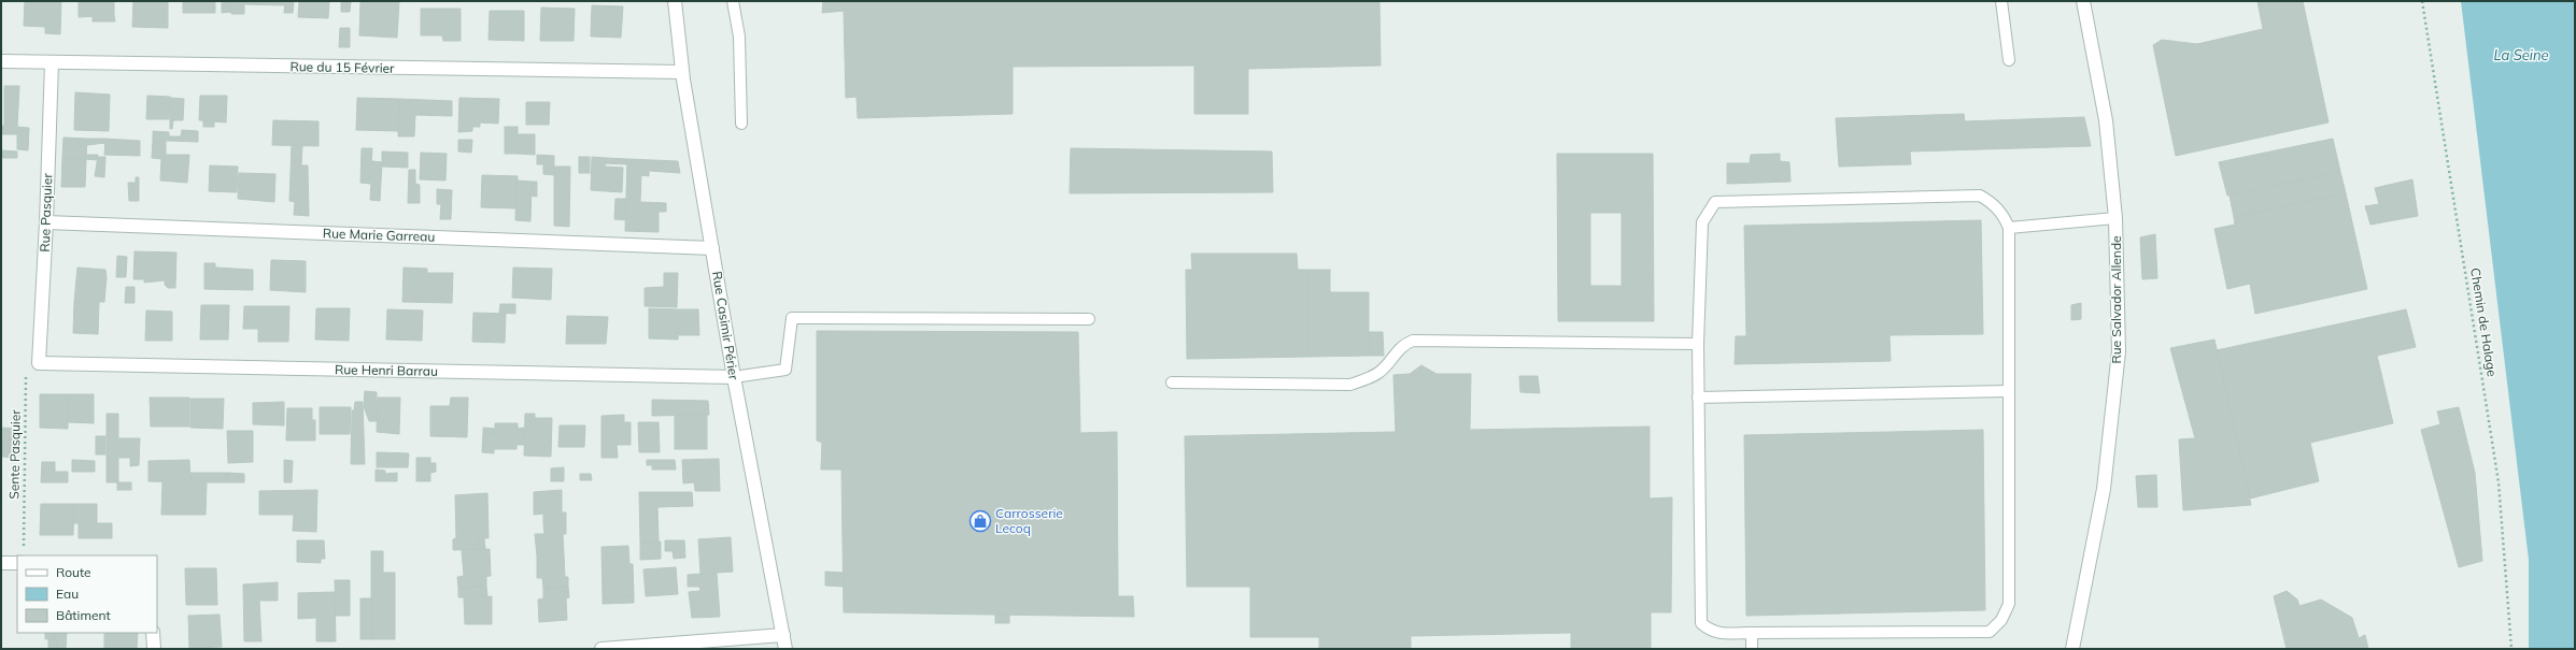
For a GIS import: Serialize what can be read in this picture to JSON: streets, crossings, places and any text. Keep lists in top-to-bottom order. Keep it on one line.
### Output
{"streets":{"street":["Rue du 15 Février","Rue Pasquier","Rue Marie Garreau","Rue Salvador Allende","Rue Casimir Périer","Rue Henri Barrau"],"path":["Chemin de Halage","Sente Pasquier"]},"crossings":[["Rue du 15 Février","Rue Pasquier"],["Rue du 15 Février","Rue Casimir Périer"],["Rue Pasquier","Rue Marie Garreau"],["Rue Pasquier","Rue Henri Barrau"],["Rue Pasquier","Sente Pasquier"],["Rue Marie Garreau","Rue Casimir Périer"],["Rue Casimir Périer","Rue Henri Barrau"],["Rue Henri Barrau","Sente Pasquier"]],"water":["La Seine"],"places":{"shop":["Carrosserie Lecoq"]},"legend":["Route","Eau","Bâtiment"]}
